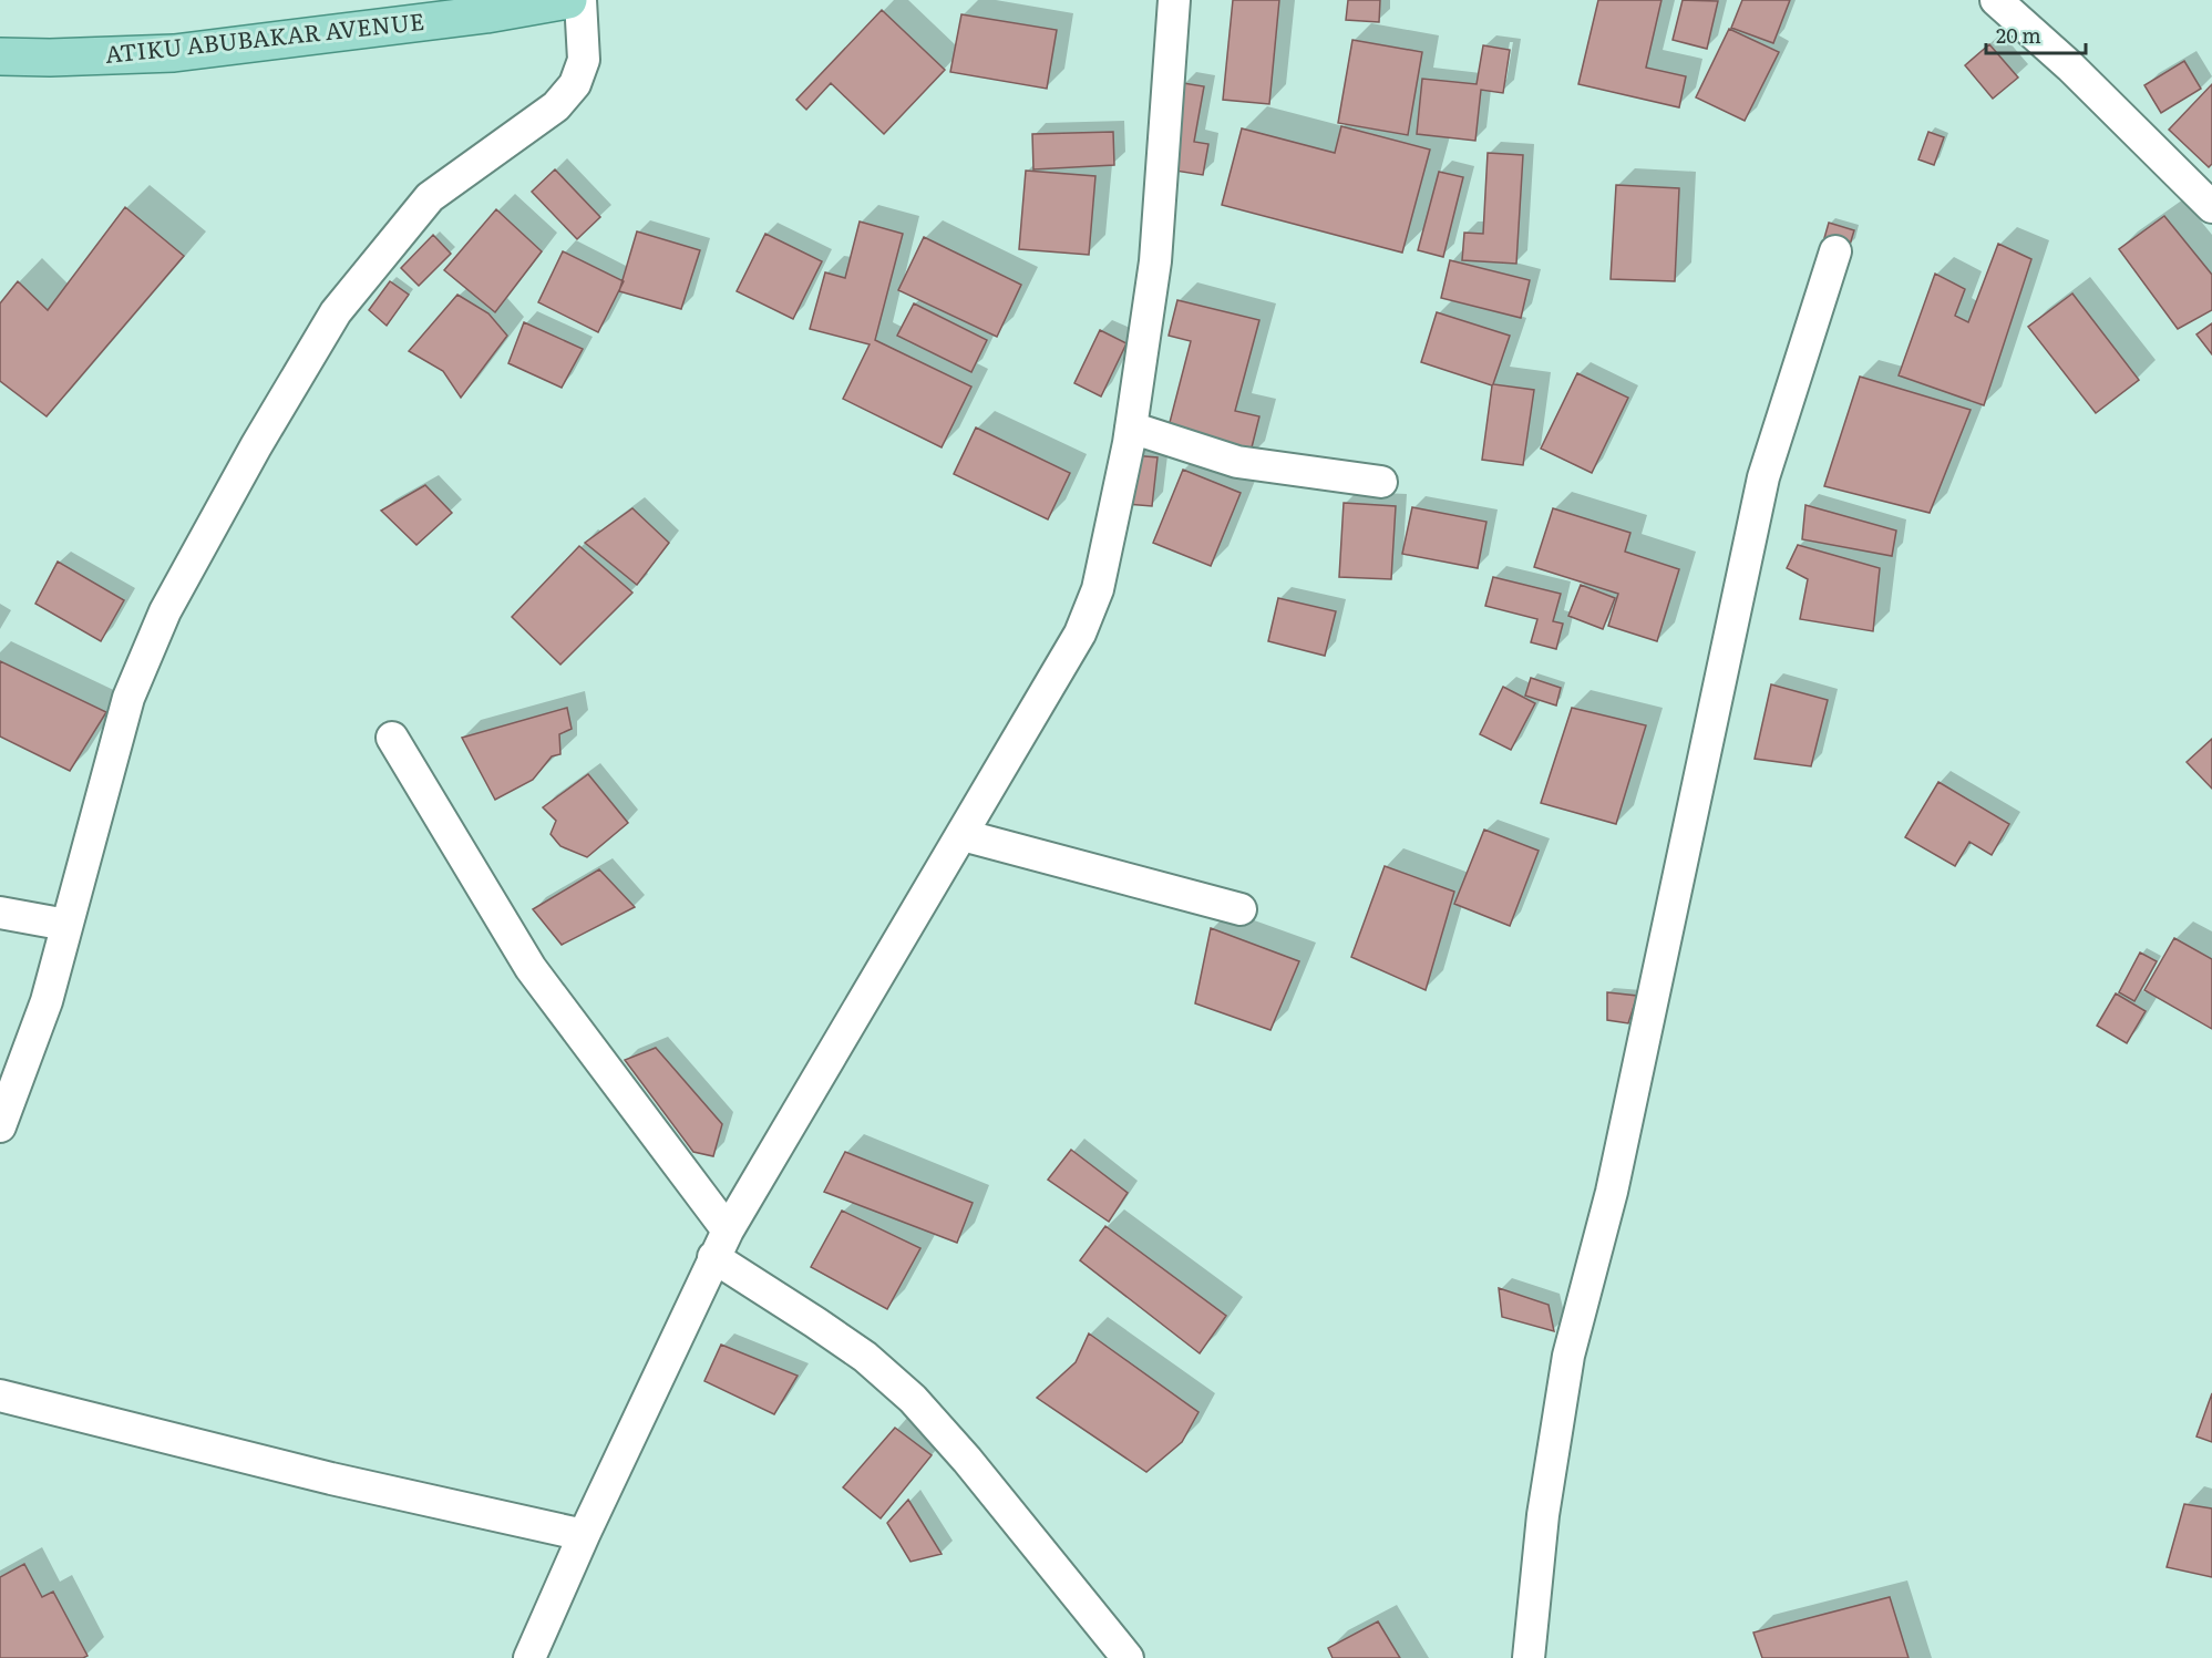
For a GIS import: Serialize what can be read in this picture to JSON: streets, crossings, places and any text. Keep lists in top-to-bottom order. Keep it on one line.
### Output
{"streets":{"main road":["ATIKU ABUBAKAR AVENUE"]},"scale_bar":"20 m"}
